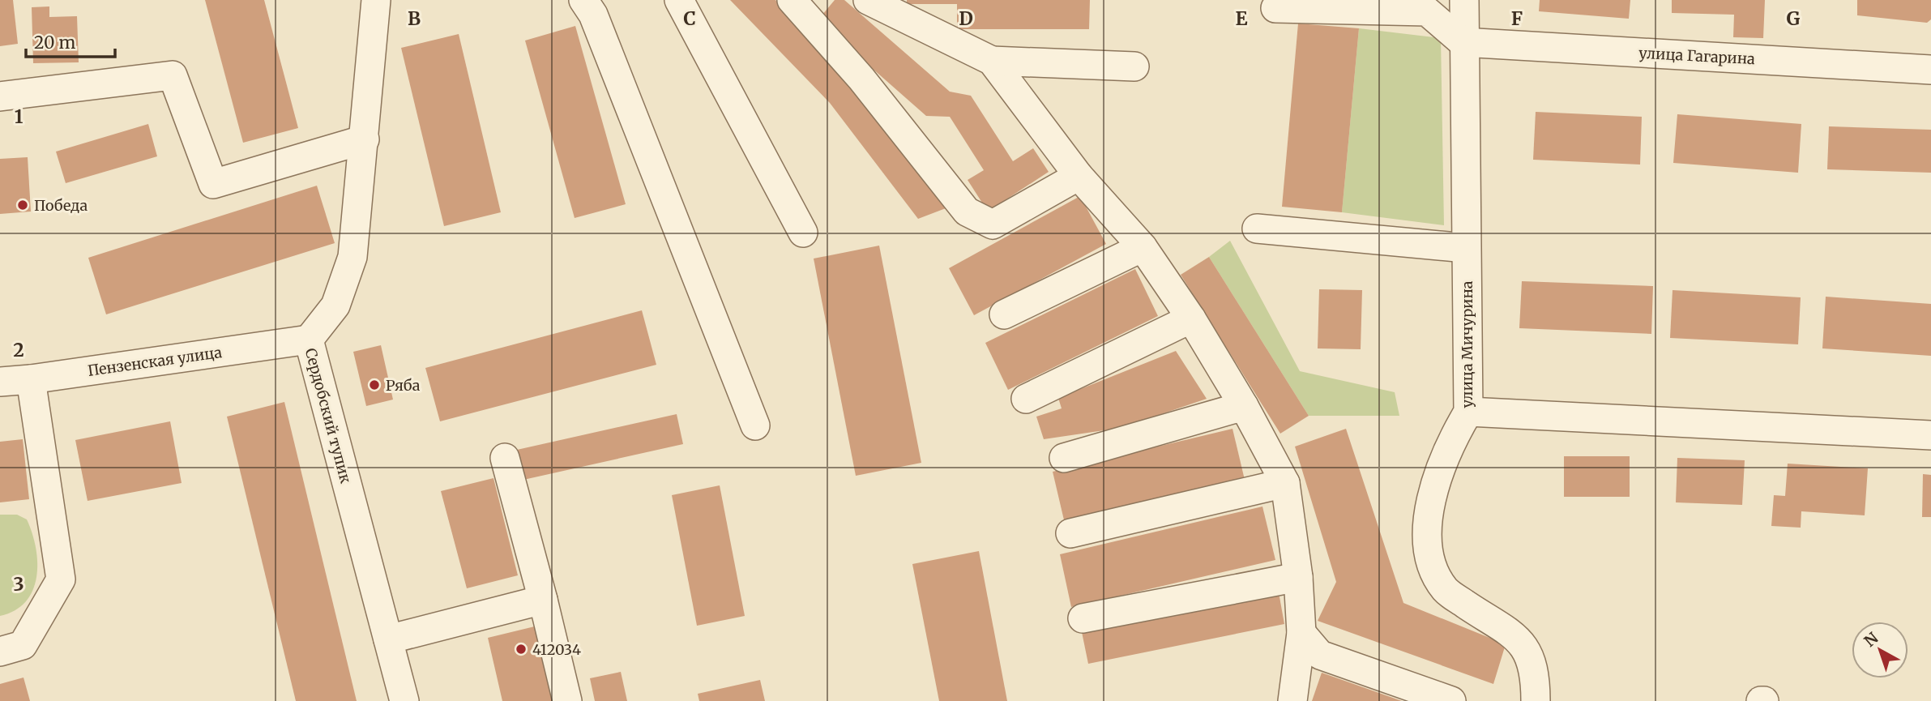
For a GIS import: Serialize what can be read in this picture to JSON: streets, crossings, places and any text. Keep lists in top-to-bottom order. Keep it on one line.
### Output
{"streets":{"street":["улица Гагарина","улица Мичурина","Пензенская улица","Сердобский тупик"]},"crossings":[["улица Гагарина","улица Мичурина"],["Пензенская улица","Сердобский тупик"]],"places":["Победа","Ряба","412034"],"scale_bar":"20 m","north":"top left","grid":{"columns":["B","C","D","E","F","G"],"rows":["1","2","3"]}}
